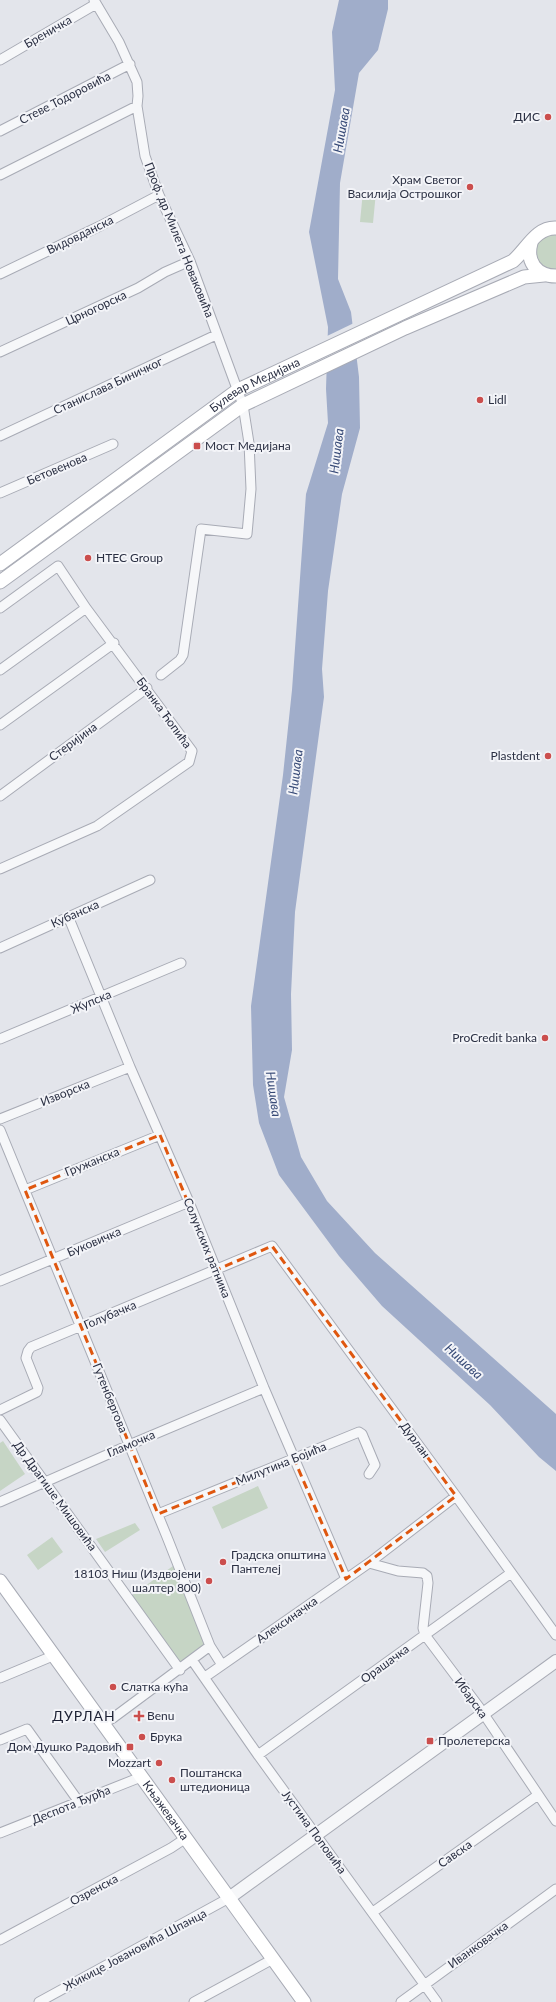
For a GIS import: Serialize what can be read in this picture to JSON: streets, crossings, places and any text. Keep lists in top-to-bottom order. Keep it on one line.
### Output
{"streets":{"main road":["Булевар Медијана","Књажевачка"],"street":["Бреничка","Стеве Тодоровића","Видовданска","Проф. др Милета Новаковића","Црногорска","Станислава Биничког","Бетовенова","Бранка Ћопића","Стеријина","Кубанска","Жупска","Изворска","Гружанска","Буковичка","Солунских ратника","Голубачка","Гутенбергова","Дурлан","Гламочка","Милутина Бојића","Др Драгише Мишовића","Алексиначка","Орашачка","Ибарска","Деспота Ђурђа","Јустина Поповића","Савска","Озренска","Иванковачка","Жикице Јовановића Шпанца"]},"crossings":[["Бреничка","Проф. др Милета Новаковића"],["Стеве Тодоровића","Проф. др Милета Новаковића"],["Видовданска","Проф. др Милета Новаковића"],["Проф. др Милета Новаковића","Црногорска"],["Проф. др Милета Новаковића","Станислава Биничког"],["Проф. др Милета Новаковића","Булевар Медијана"],["Бранка Ћопића","Стеријина"],["Кубанска","Солунских ратника"],["Жупска","Солунских ратника"],["Изворска","Солунских ратника"],["Гружанска","Солунских ратника"],["Гружанска","Гутенбергова"],["Буковичка","Солунских ратника"],["Буковичка","Гутенбергова"],["Солунских ратника","Голубачка"],["Солунских ратника","Гламочка"],["Солунских ратника","Милутина Бојића"],["Солунских ратника","Алексиначка"],["Голубачка","Гутенбергова"],["Голубачка","Дурлан"],["Гутенбергова","Гламочка"],["Гутенбергова","Милутина Бојића"],["Гутенбергова","Алексиначка"],["Дурлан","Алексиначка"],["Дурлан","Орашачка"],["Гламочка","Др Драгише Мишовића"],["Алексиначка","Јустина Поповића"],["Орашачка","Ибарска"],["Орашачка","Јустина Поповића"],["Ибарска","Савска"],["Деспота Ђурђа","Књажевачка"],["Књажевачка","Озренска"],["Књажевачка","Жикице Јовановића Шпанца"],["Јустина Поповића","Савска"],["Јустина Поповића","Иванковачка"]],"districts":["ДУРЛАН"],"water":["Нишава"],"places":{"other":["ДИС","Храм Светог Василија Острошког","Lidl","HTEC Group","Plastdent","ProCredit banka","Градска општина Пантелеј","18103 Ниш (Издвојени шалтер 800)","Слатка кућа","Брука","Mozzart","Поштанска штедионица"],"transit":["Мост Медијана","Пролетерска","Дом Душко Радовић"],"health":["Benu"]}}
